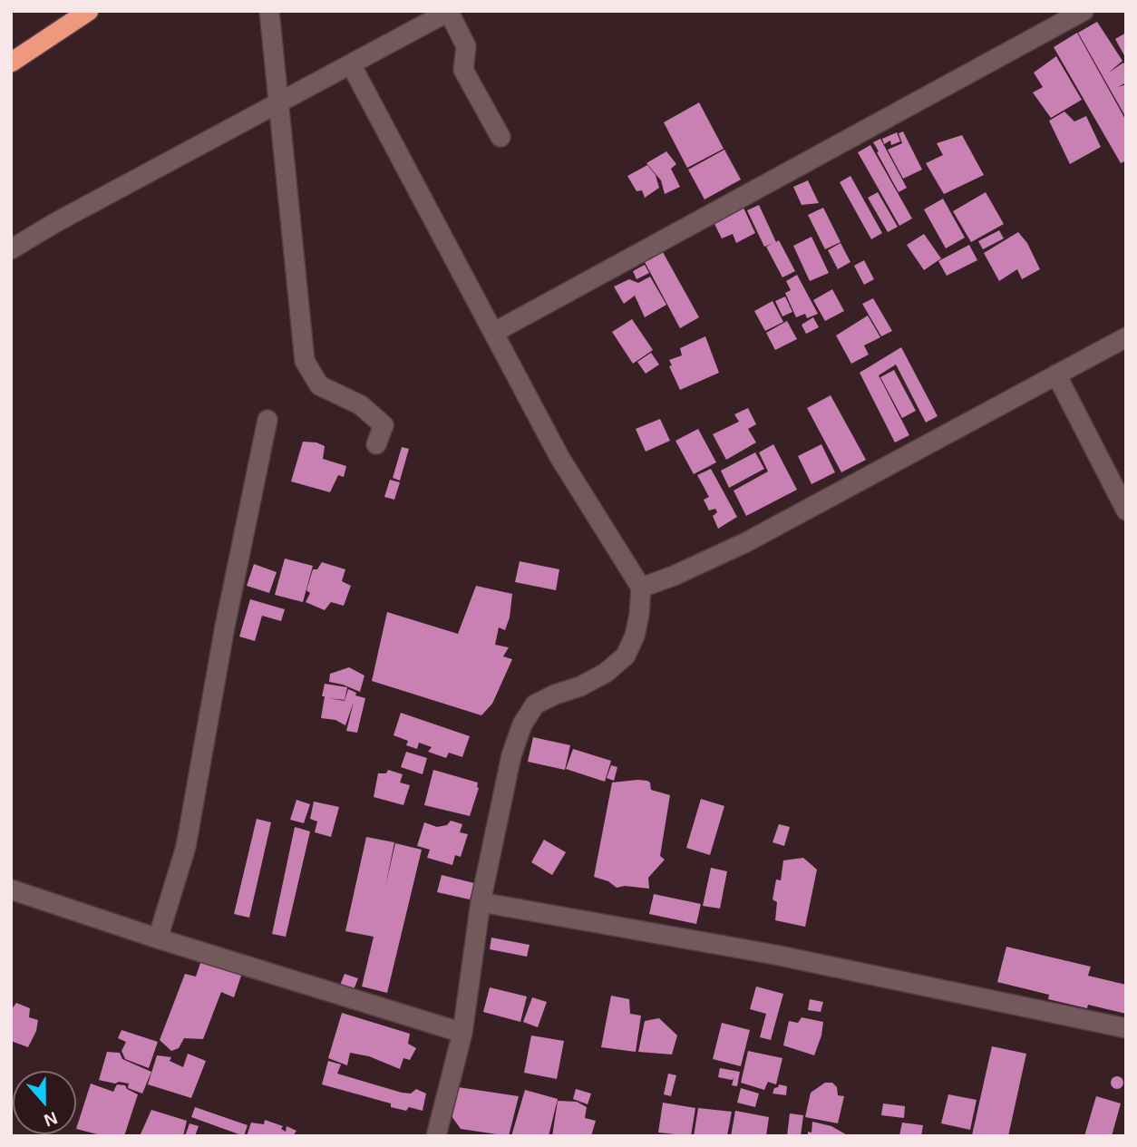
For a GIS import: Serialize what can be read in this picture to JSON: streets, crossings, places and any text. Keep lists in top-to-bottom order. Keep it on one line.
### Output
{"north":"bottom"}
